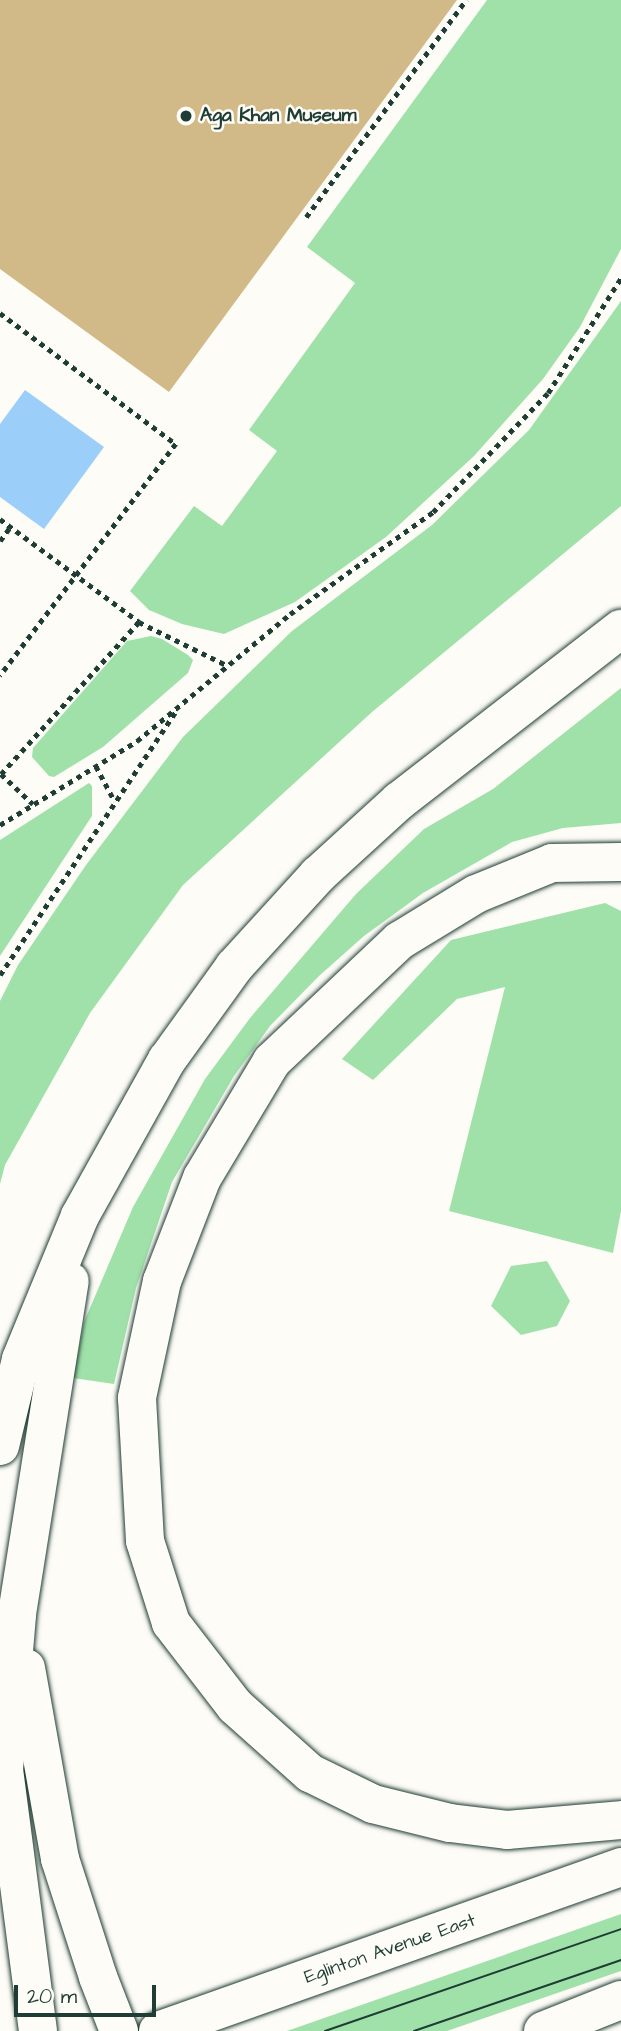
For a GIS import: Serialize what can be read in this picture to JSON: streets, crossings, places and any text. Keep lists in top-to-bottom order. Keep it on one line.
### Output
{"streets":{"main road":["Eglinton Avenue East"]},"places":["Aga Khan Museum"],"scale_bar":"20 m"}
